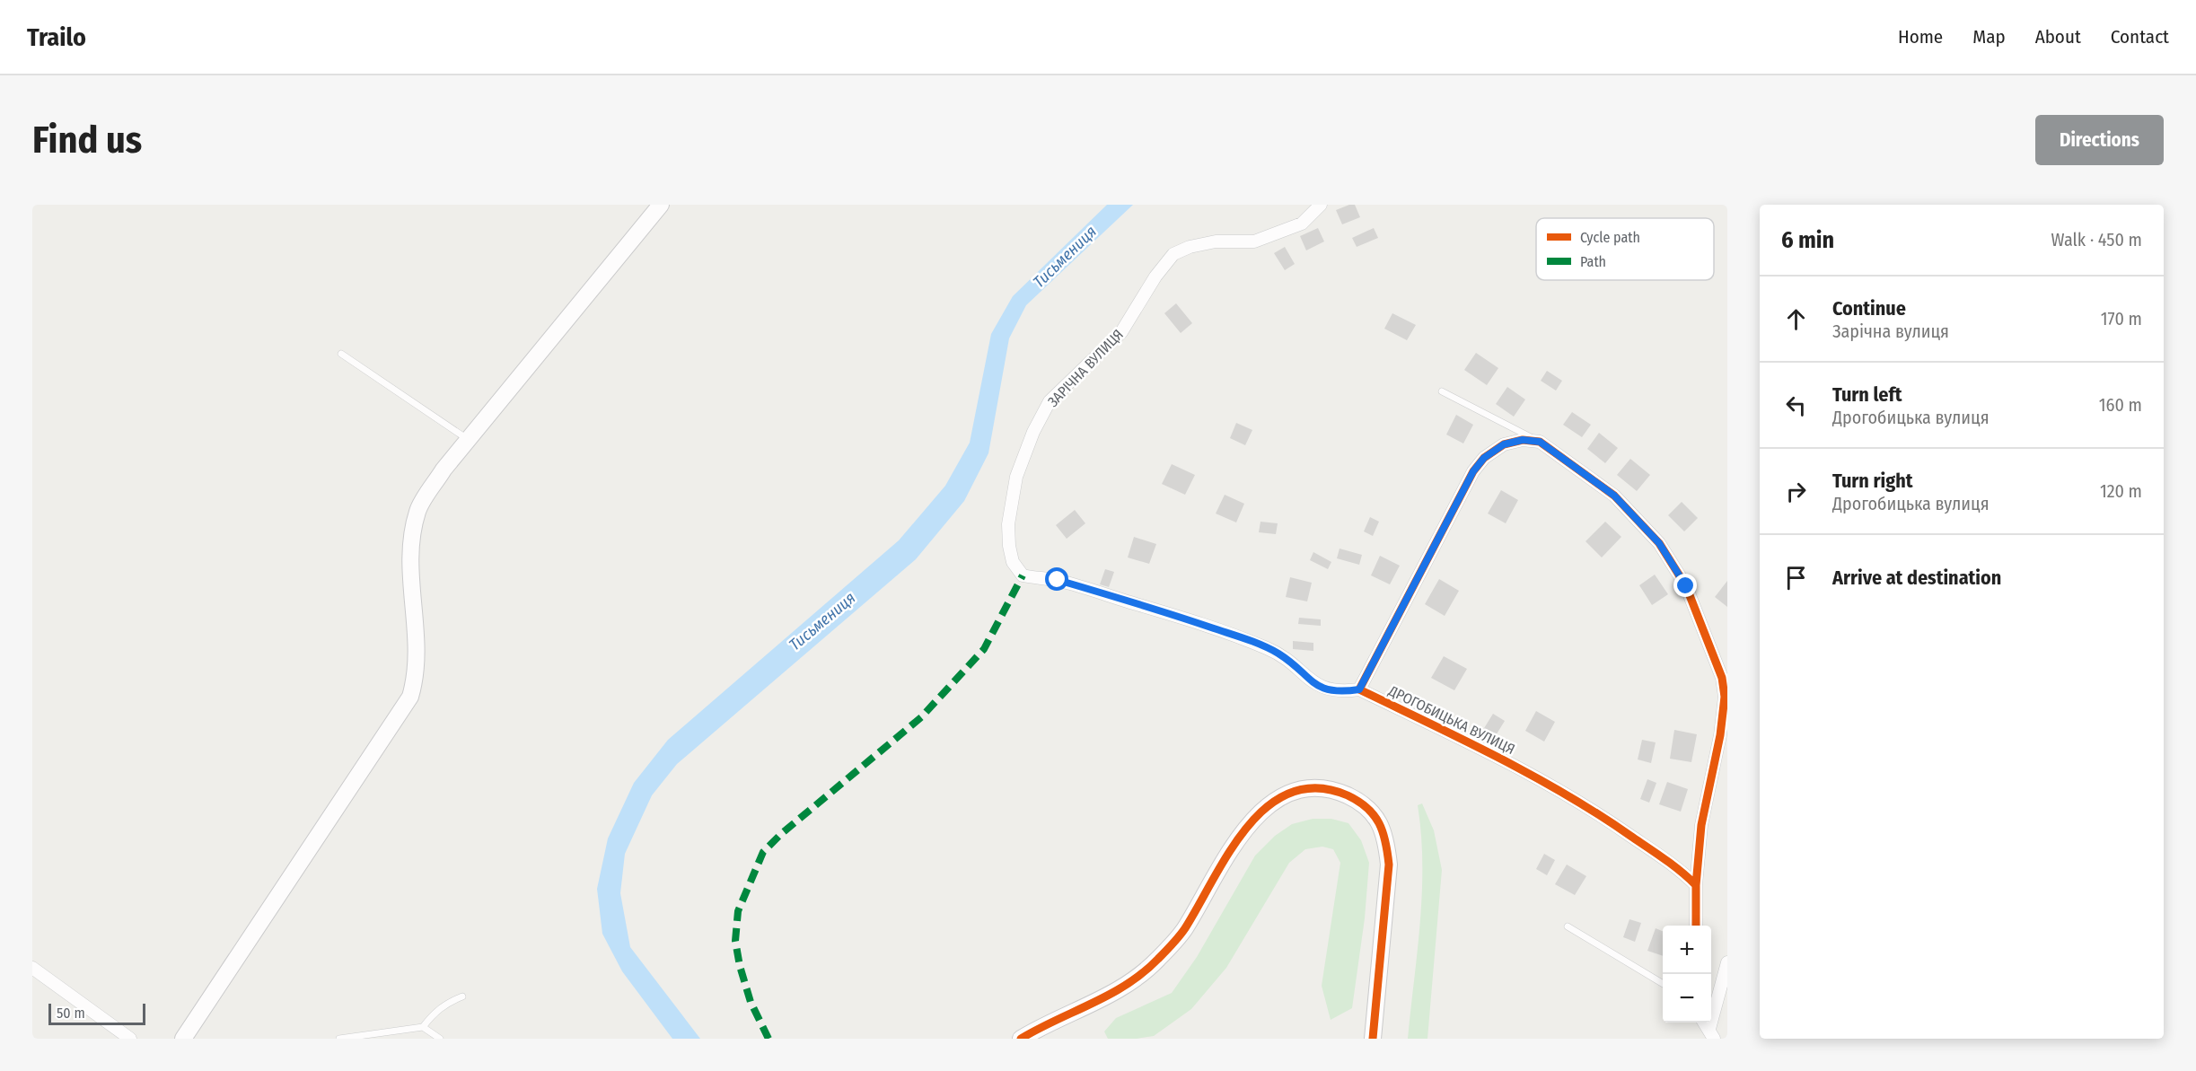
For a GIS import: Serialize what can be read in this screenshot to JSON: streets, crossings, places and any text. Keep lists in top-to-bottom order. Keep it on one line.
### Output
{"streets":{"street":["ЗАРІЧНА ВУЛИЦЯ","ДРОГОБИЦЬКА ВУЛИЦЯ"]},"crossings":[["ЗАРІЧНА ВУЛИЦЯ","ДРОГОБИЦЬКА ВУЛИЦЯ"]],"water":["Тисьмениця"],"legend":["Cycle path","Path"],"scale_bar":"50 m","page":{"header":"Trailo","nav":["Home","Map","About","Contact"],"buttons":"Directions","title":"Find us","heading":["6 min","Walk · 450 m"],"list":[["Continue","Зарічна вулиця","170 m"],["Turn left","Дрогобицька вулиця","160 m"],["Turn right","Дрогобицька вулиця","120 m"],"Arrive at destination"],"map_buttons":["+","−"],"scale":"50 m"}}
